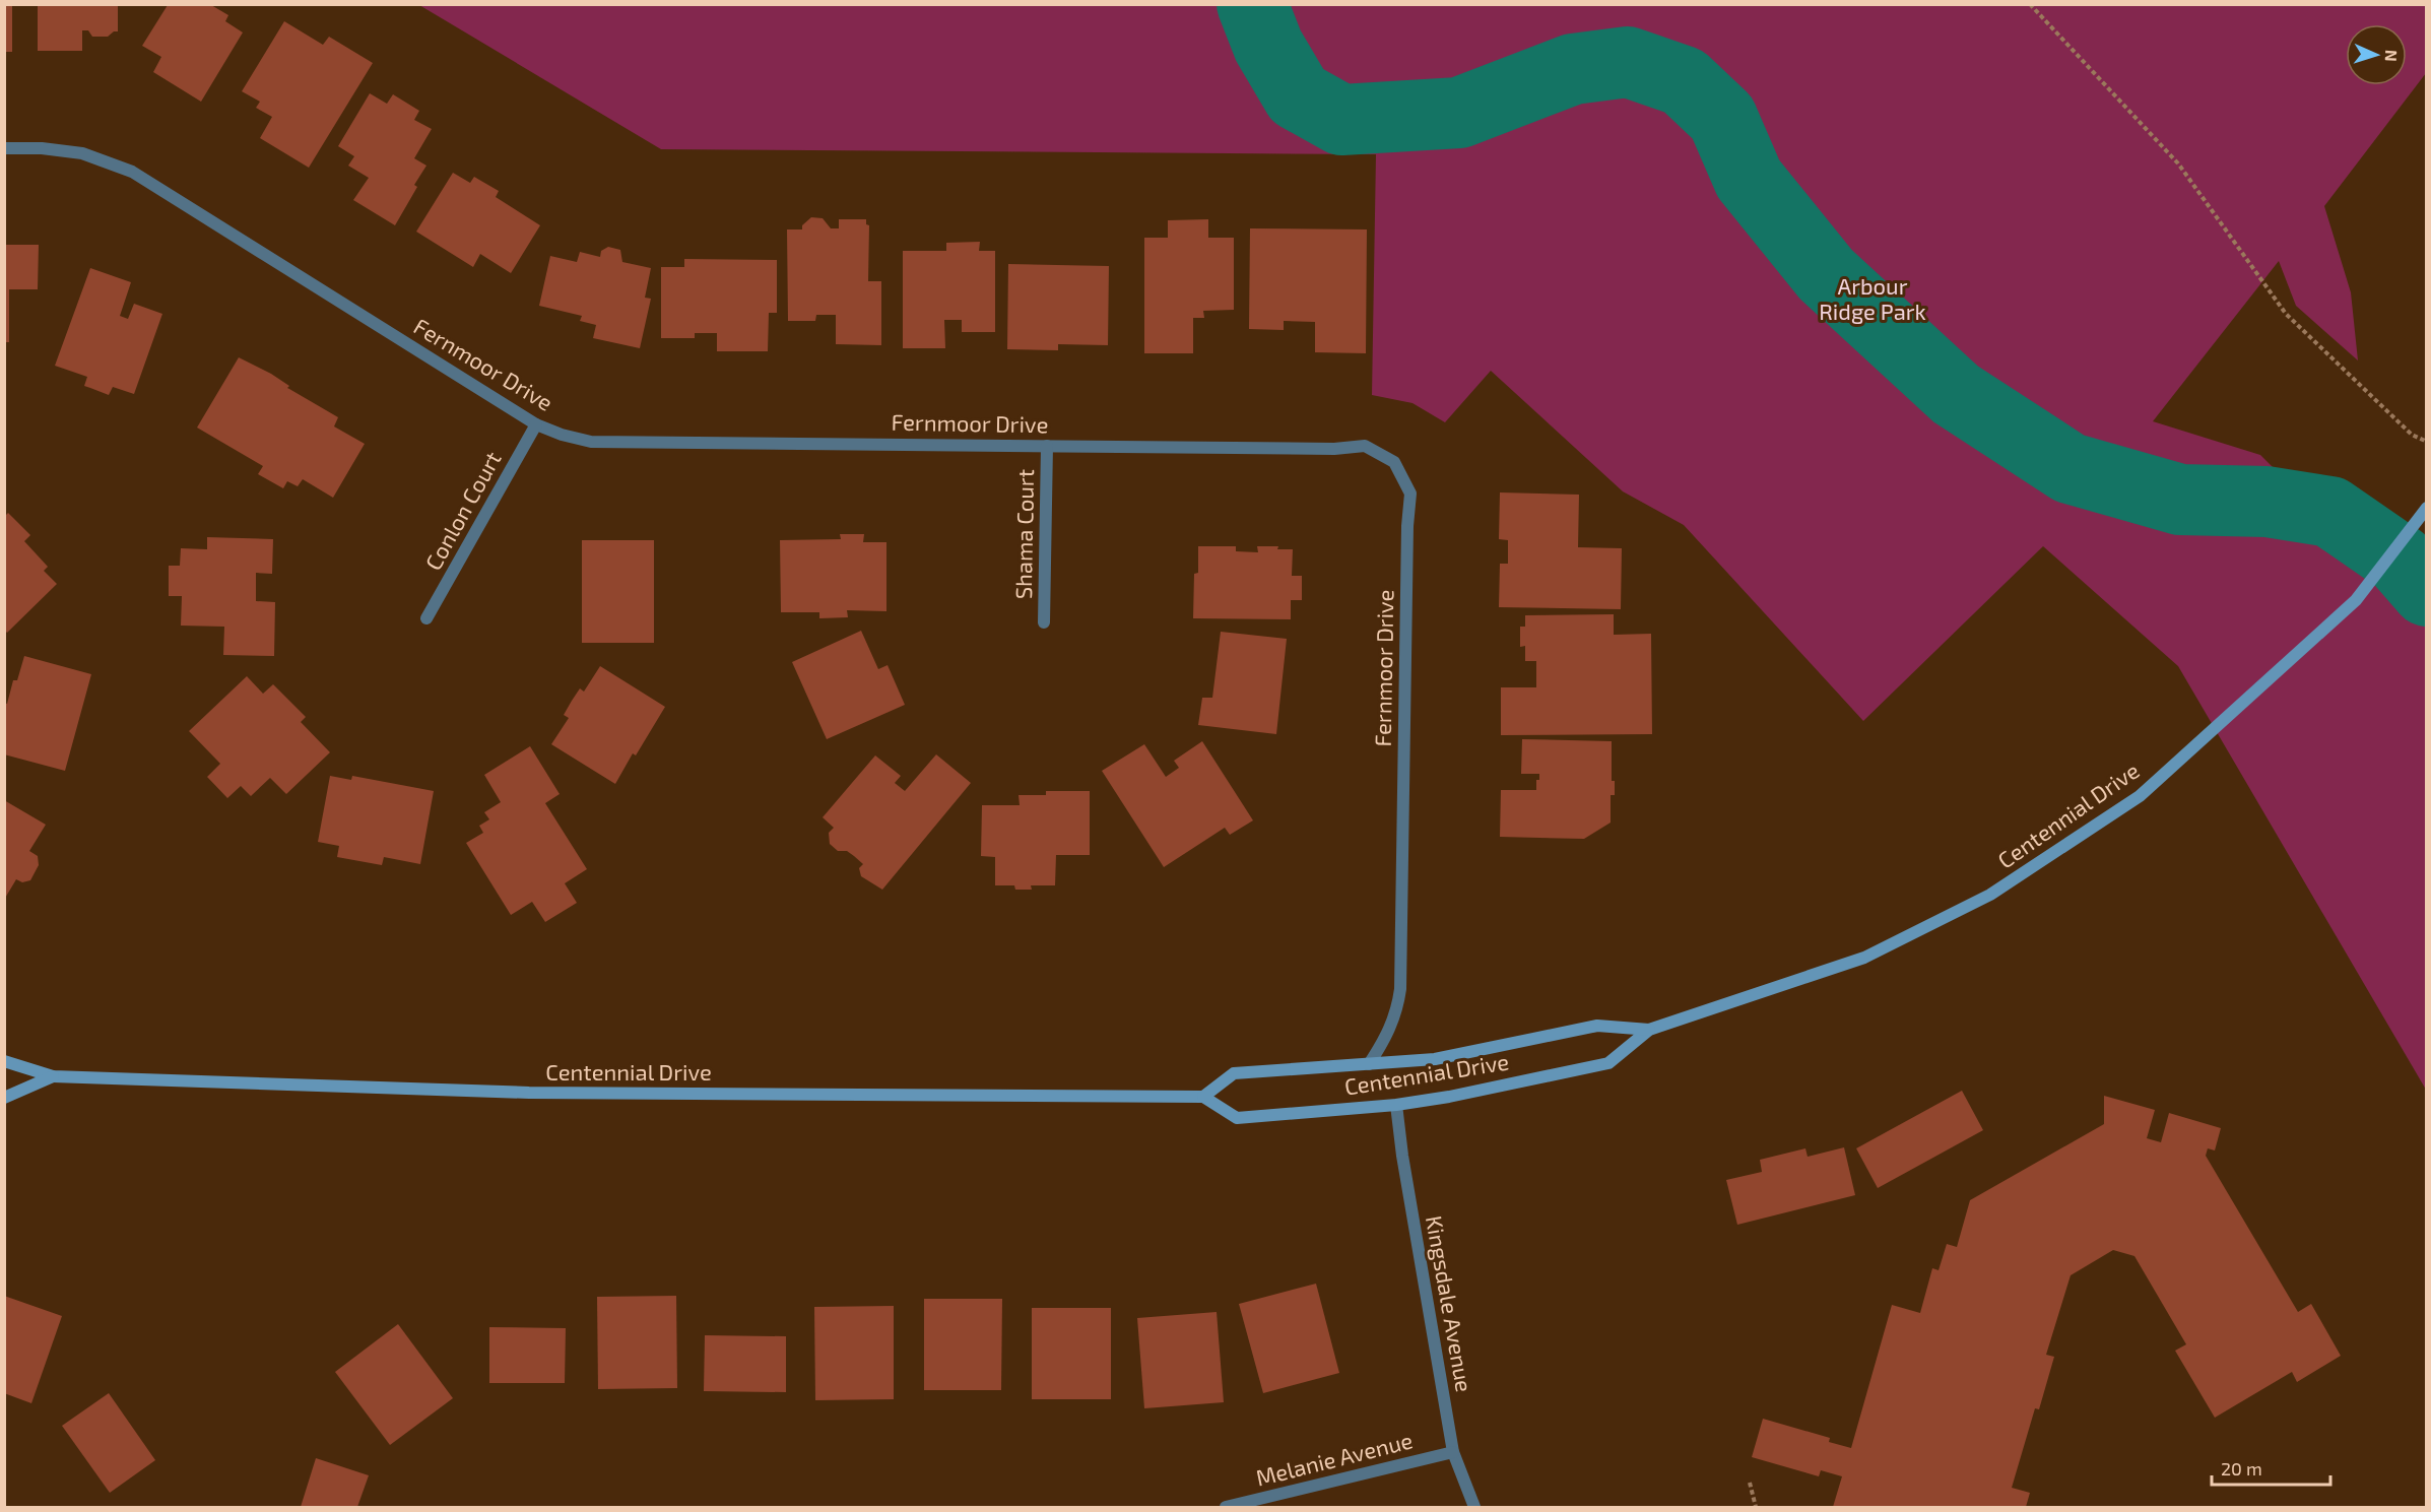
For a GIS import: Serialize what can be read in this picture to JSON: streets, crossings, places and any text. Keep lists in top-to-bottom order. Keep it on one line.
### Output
{"streets":{"main road":["Centennial Drive"],"street":["Fernmoor Drive","Conlon Court","Shama Court","Kingsdale Avenue","Melanie Avenue"]},"crossings":[["Fernmoor Drive","Conlon Court"],["Fernmoor Drive","Shama Court"],["Fernmoor Drive","Centennial Drive"],["Centennial Drive","Kingsdale Avenue"],["Kingsdale Avenue","Melanie Avenue"]],"parks":["Arbour Ridge Park"],"scale_bar":"20 m","north":"right"}
